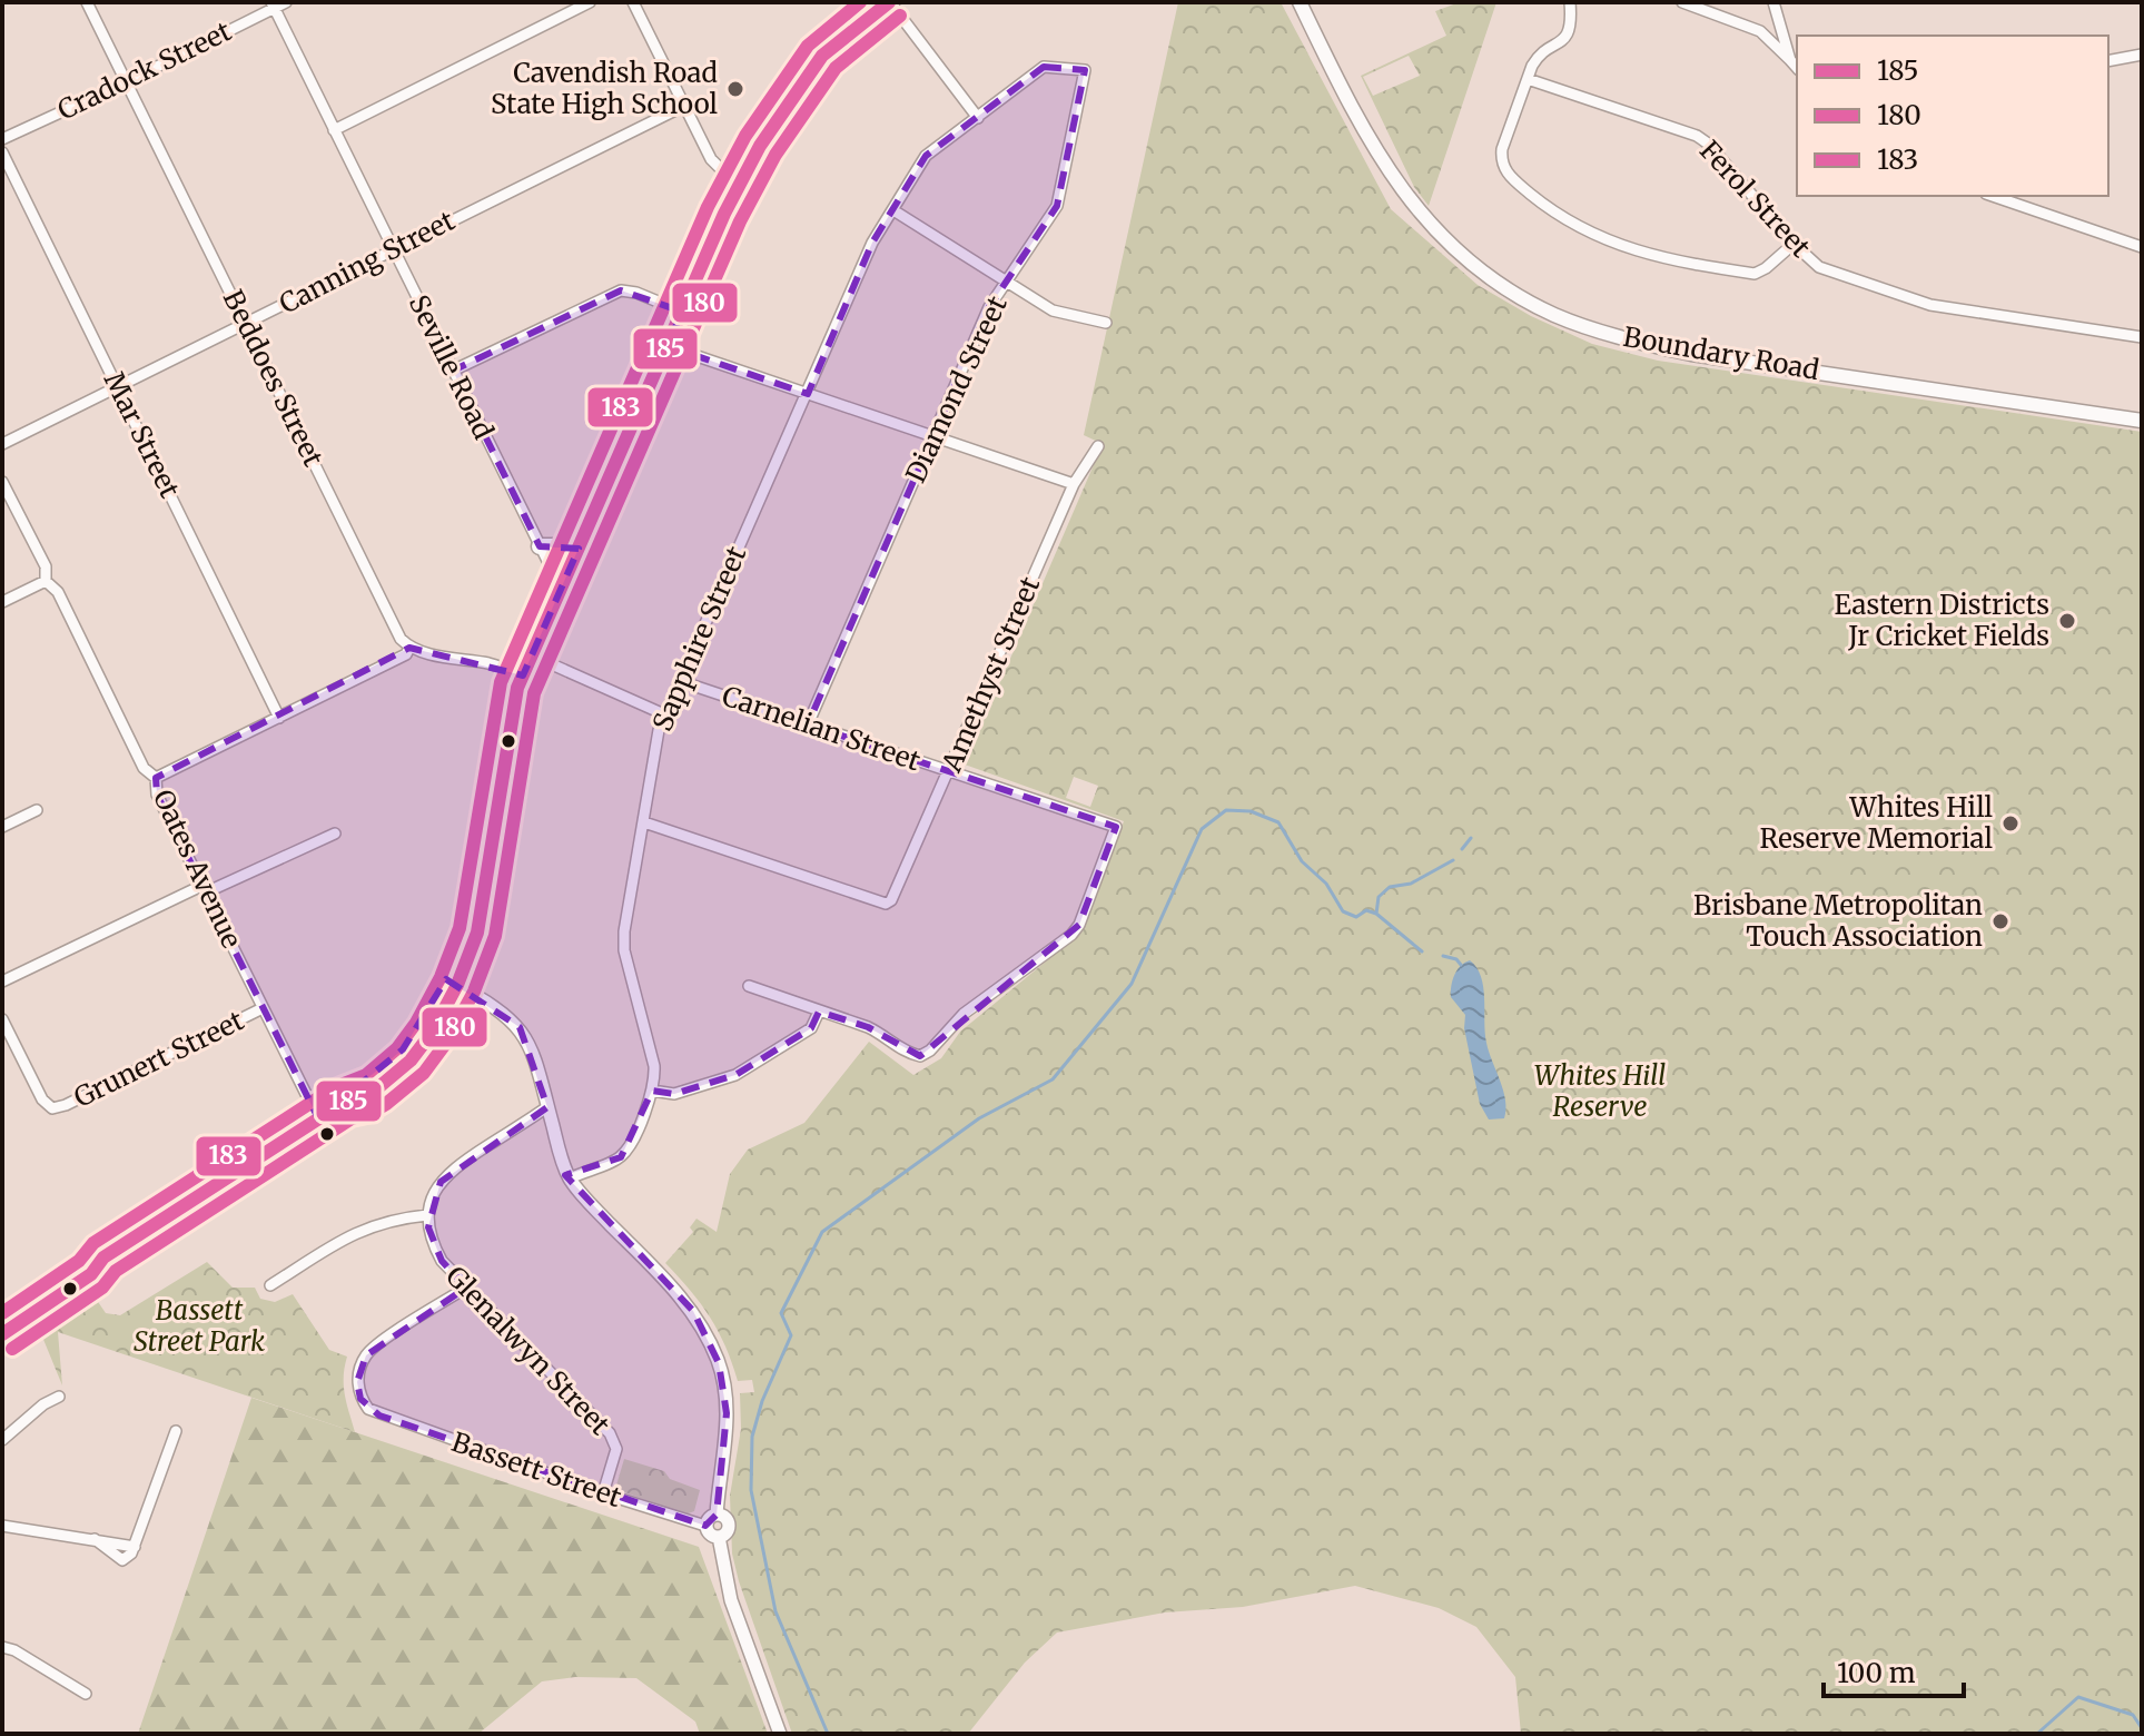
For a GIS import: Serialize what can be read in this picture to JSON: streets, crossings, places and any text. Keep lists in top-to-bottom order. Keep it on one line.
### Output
{"streets":{"main road":["Boundary Road"],"street":["Cradock Street","Ferol Street","Canning Street","Seville Road","Beddoes Street","Diamond Street","Mar Street","Sapphire Street","Amethyst Street","Carnelian Street","Oates Avenue","Grunert Street","Glenalwyn Street","Bassett Street"]},"crossings":[["Cradock Street","Seville Road"],["Cradock Street","Beddoes Street"],["Canning Street","Seville Road"],["Canning Street","Beddoes Street"],["Canning Street","Mar Street"],["Diamond Street","Sapphire Street"],["Diamond Street","Carnelian Street"],["Sapphire Street","Amethyst Street"],["Sapphire Street","Carnelian Street"],["Amethyst Street","Carnelian Street"],["Oates Avenue","Grunert Street"],["Glenalwyn Street","Bassett Street"]],"parks":["Whites Hill Reserve","Bassett Street Park"],"places":["Cavendish Road State High School","Eastern Districts Jr Cricket Fields","Whites Hill Reserve Memorial","Brisbane Metropolitan Touch Association"],"lines":["transit line 185","transit line 183","transit line 180"],"legend":["185","180","183"],"scale_bar":"100 m"}
